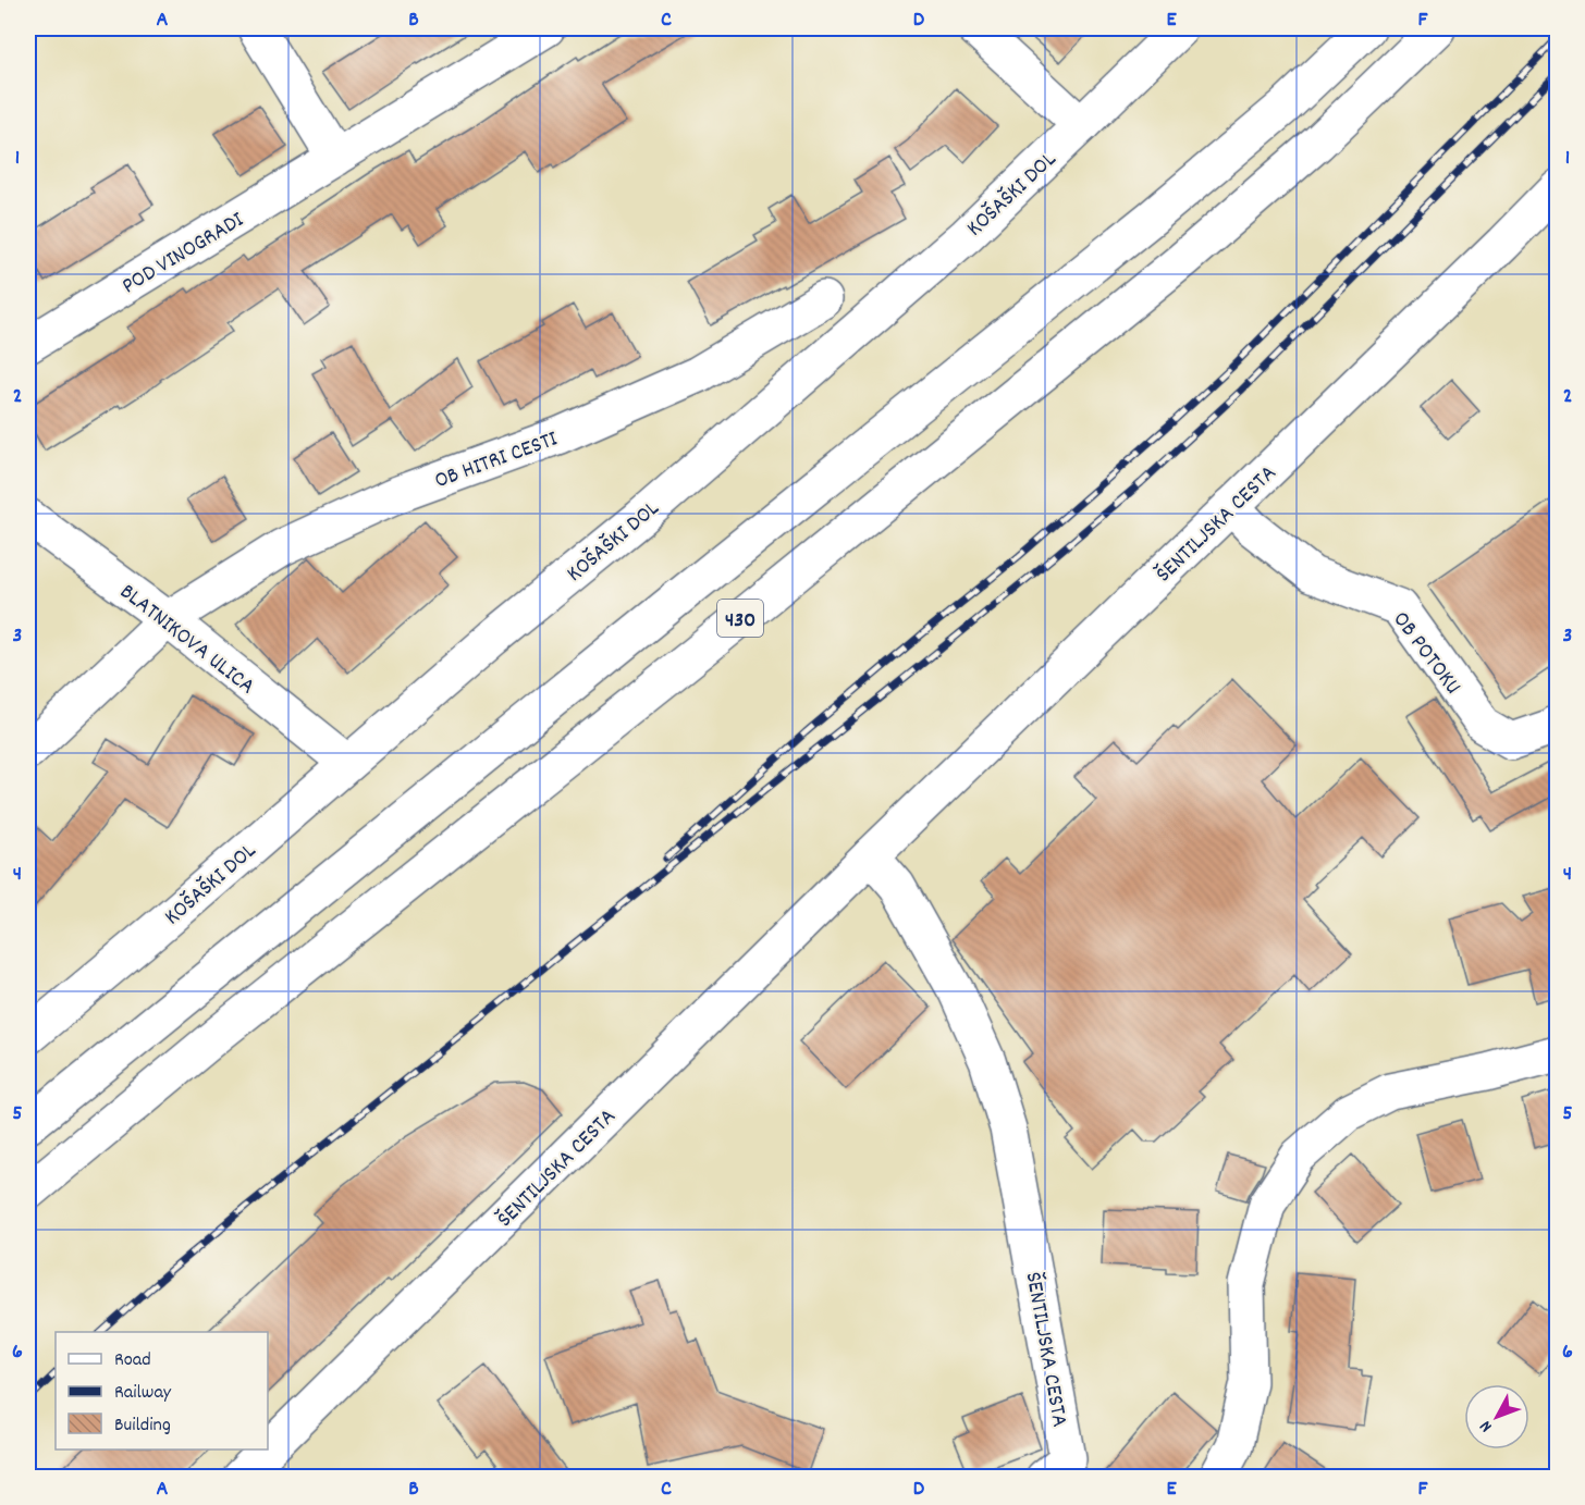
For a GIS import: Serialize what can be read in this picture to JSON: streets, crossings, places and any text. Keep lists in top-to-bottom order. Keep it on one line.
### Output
{"streets":{"main road":["KOŠAŠKI DOL","POD VINOGRADI","OB HITRI CESTI","ŠENTILJSKA CESTA","430","BLATNIKOVA ULICA","OB POTOKU"]},"crossings":[["KOŠAŠKI DOL","BLATNIKOVA ULICA"],["OB HITRI CESTI","BLATNIKOVA ULICA"],["ŠENTILJSKA CESTA","OB POTOKU"]],"legend":["Road","Railway","Building"],"north":"bottom left","grid":{"columns":["A","B","C","D","E","F"],"rows":["1","2","3","4","5","6"]}}
